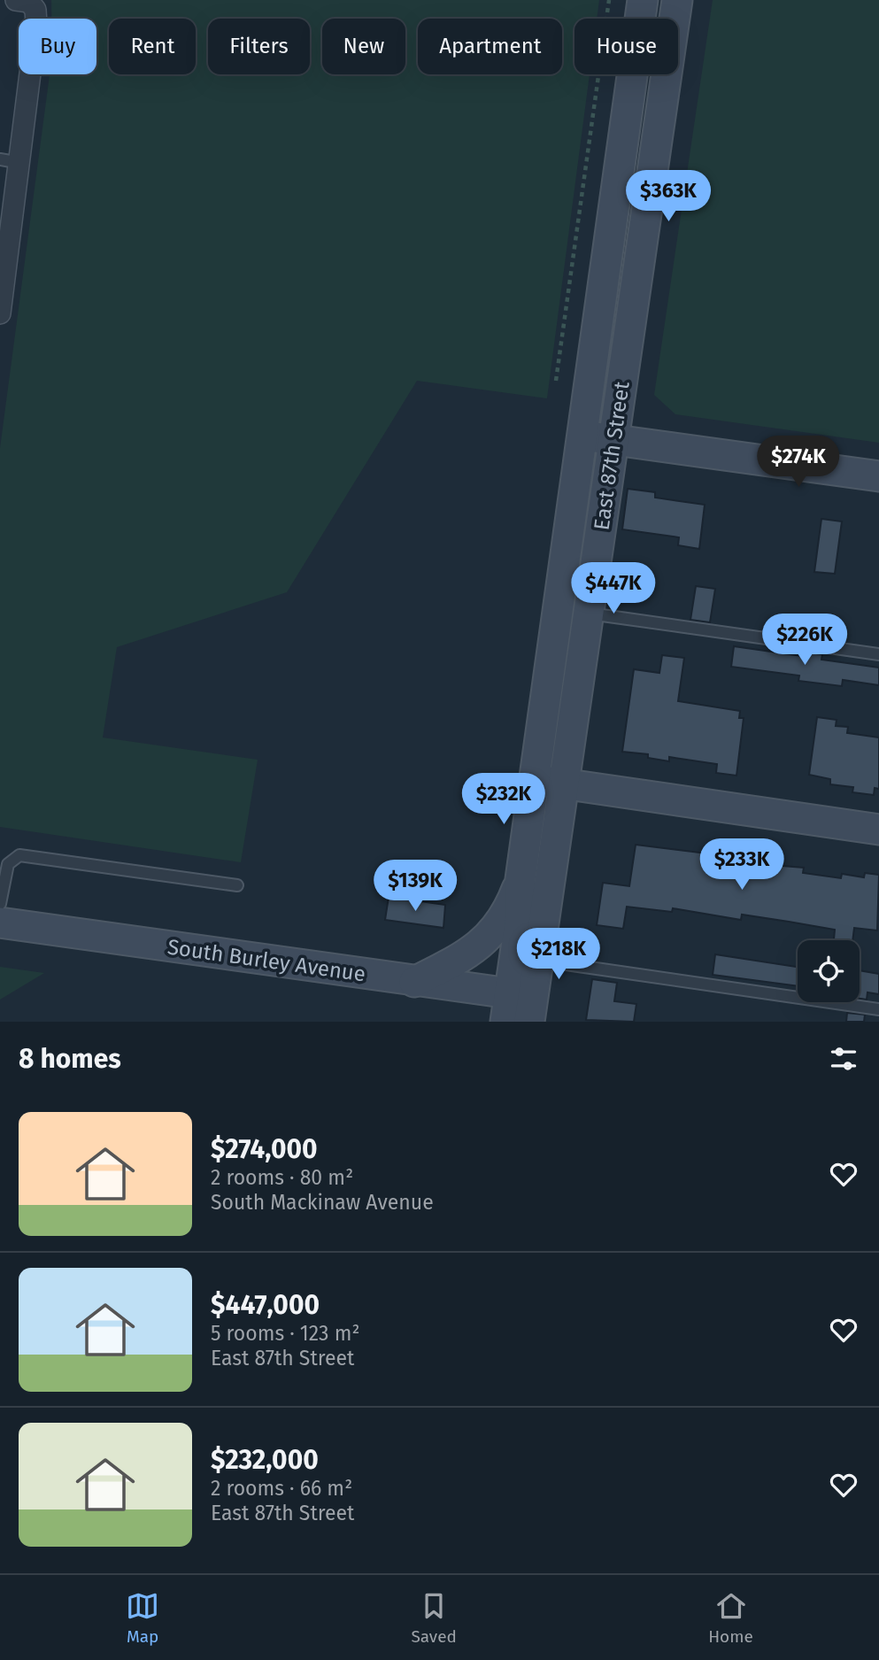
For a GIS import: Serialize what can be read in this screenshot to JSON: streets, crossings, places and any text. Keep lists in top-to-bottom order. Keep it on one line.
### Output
{"streets":{"main road":["East 87th Street","South Burley Avenue"]},"crossings":[["East 87th Street","South Burley Avenue"]],"page":{"chip":["Buy","Rent","Filters","New","Apartment","House"],"price":["$363K","$274K","$447K","$226K","$232K","$233K","$139K","$218K"],"heading":"8 homes","list":[{"name":"$274,000","note":"2 rooms · 80 m² · South Mackinaw Avenue"},{"name":"$447,000","note":"5 rooms · 123 m² · East 87th Street"},{"name":"$232,000","note":"2 rooms · 66 m² · East 87th Street"}],"tabs":["Map","Saved","Home"]}}
